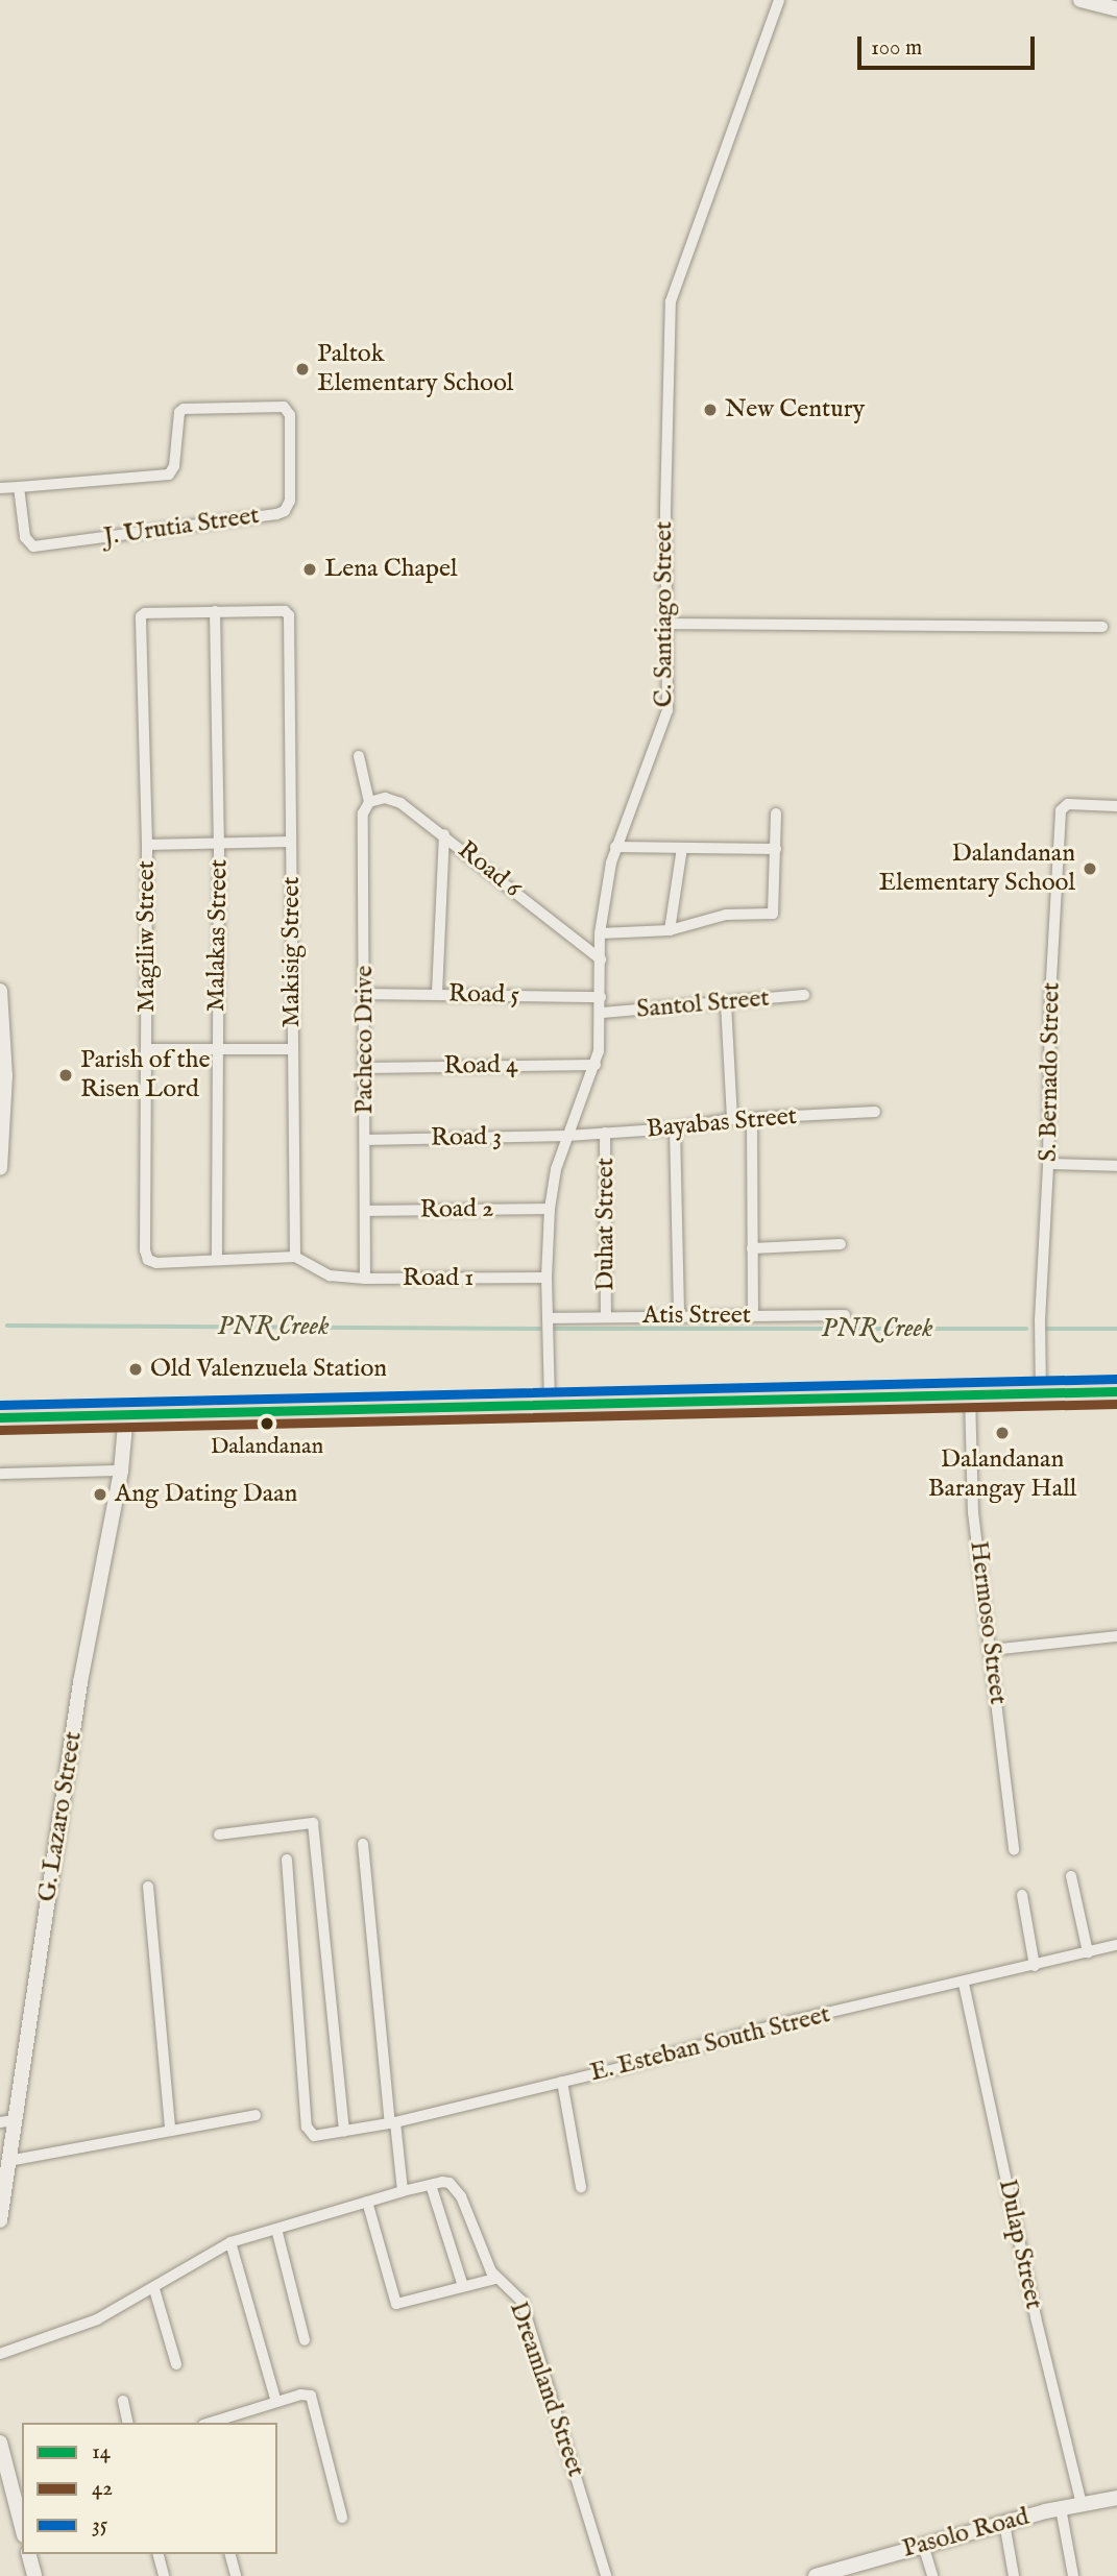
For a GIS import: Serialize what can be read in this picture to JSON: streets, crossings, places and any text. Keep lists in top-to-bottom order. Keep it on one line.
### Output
{"streets":{"street":["J. Urutia Street","C. Santiago Street","Road 6","Malakas Street","Magiliw Street","Makisig Street","Road 5","Santol Street","Pacheco Drive","Road 4","S. Bernado Street","Bayabas Street","Road 3","Road 2","Duhat Street","Road 1","Atis Street","Hermoso Street","G. Lazaro Street","E. Esteban South Street","Dulap Street","Dreamland Street","Pasolo Road"]},"crossings":[["C. Santiago Street","Road 6"],["C. Santiago Street","Road 5"],["C. Santiago Street","Santol Street"],["C. Santiago Street","Road 4"],["C. Santiago Street","Bayabas Street"],["C. Santiago Street","Road 3"],["C. Santiago Street","Road 2"],["C. Santiago Street","Road 1"],["C. Santiago Street","Atis Street"],["Road 6","Pacheco Drive"],["Malakas Street","Magiliw Street"],["Malakas Street","Makisig Street"],["Magiliw Street","Makisig Street"],["Makisig Street","Road 1"],["Road 5","Pacheco Drive"],["Pacheco Drive","Road 4"],["Pacheco Drive","Road 3"],["Pacheco Drive","Road 2"],["Pacheco Drive","Road 1"],["Bayabas Street","Road 3"],["Bayabas Street","Duhat Street"],["Duhat Street","Atis Street"],["E. Esteban South Street","Dulap Street"],["Dulap Street","Pasolo Road"]],"water":["PNR Creek"],"places":["Paltok Elementary School","New Century","Lena Chapel","Dalandanan Elementary School","Parish of the Risen Lord","Old Valenzuela Station","Dalandanan","Dalandanan Barangay Hall","Ang Dating Daan"],"lines":["transit line 35","transit line 14","transit line 42"],"legend":["14","42","35"],"scale_bar":"100 m"}
